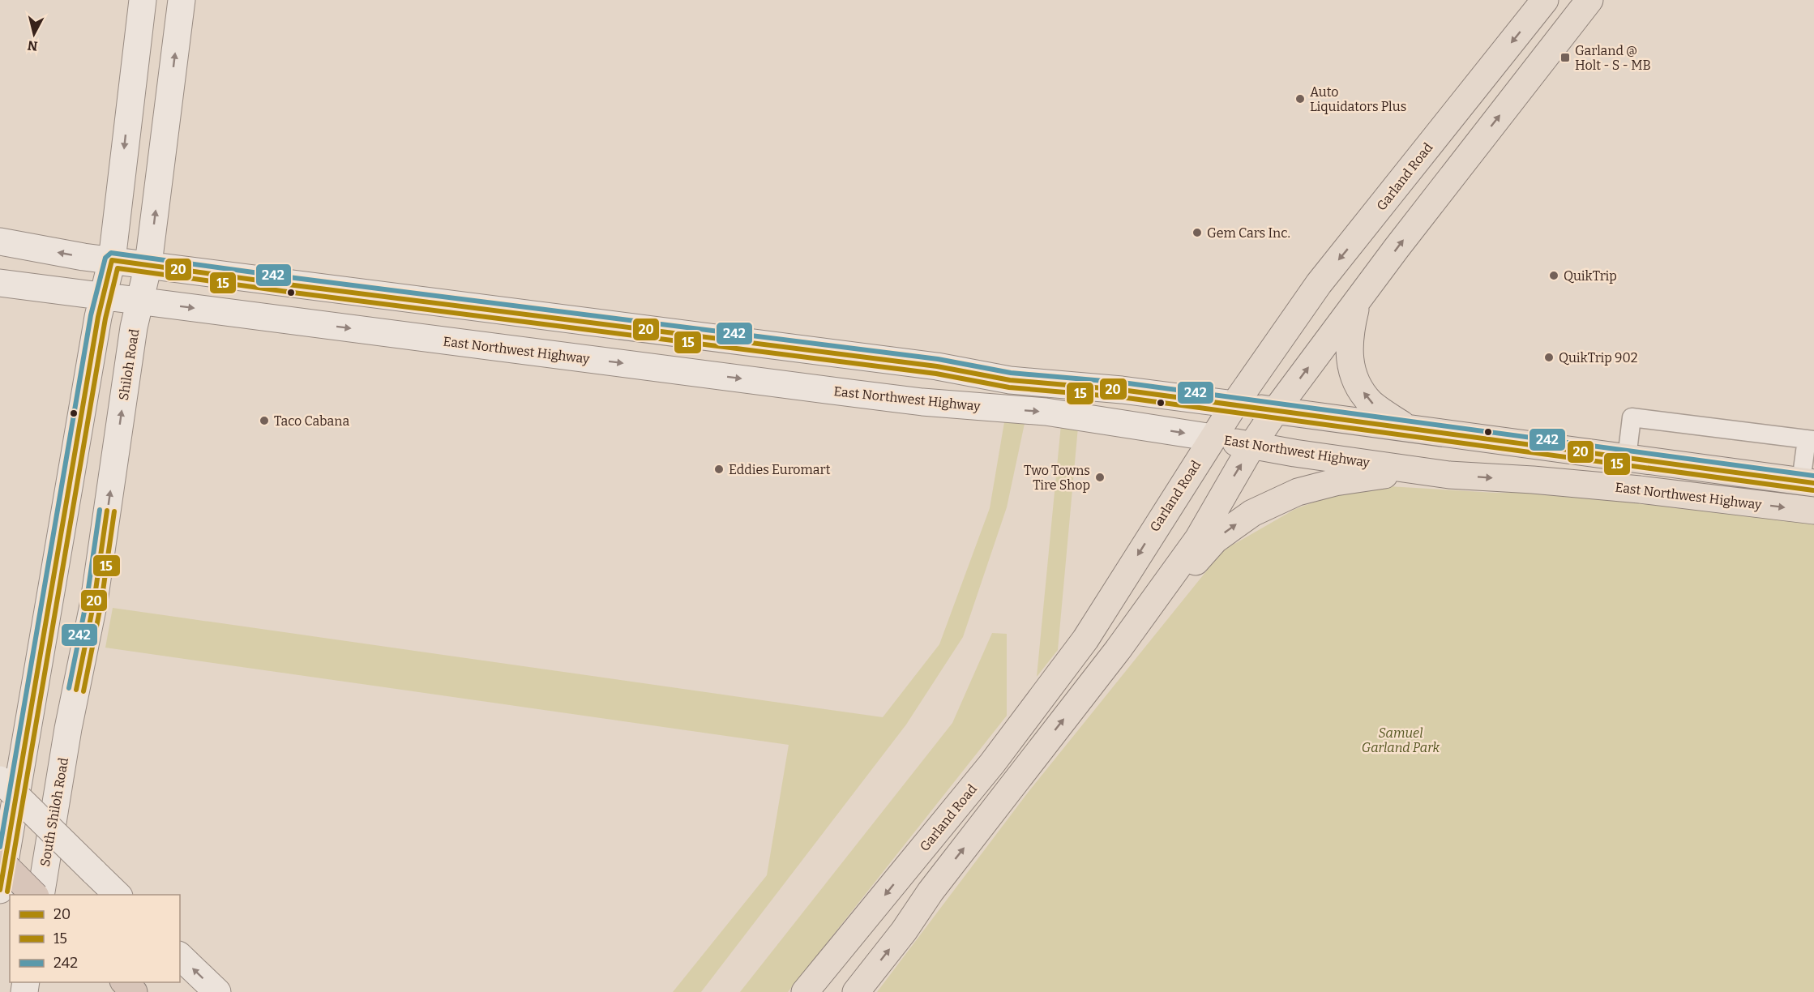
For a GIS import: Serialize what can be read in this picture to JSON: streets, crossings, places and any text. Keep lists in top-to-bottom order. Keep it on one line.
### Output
{"streets":{"main road":["Garland Road","East Northwest Highway","Shiloh Road","South Shiloh Road"]},"crossings":[["Garland Road","East Northwest Highway"],["East Northwest Highway","Shiloh Road"],["Shiloh Road","South Shiloh Road"]],"parks":["Samuel Garland Park"],"places":{"transit":["Garland @ Holt - S - MB"],"other":["Auto Liquidators Plus","Gem Cars Inc.","QuikTrip","QuikTrip 902","Taco Cabana","Eddies Euromart","Two Towns Tire Shop"]},"lines":["transit line 242","transit line 20","transit line 15"],"legend":["20","15","242"],"north":"bottom"}
